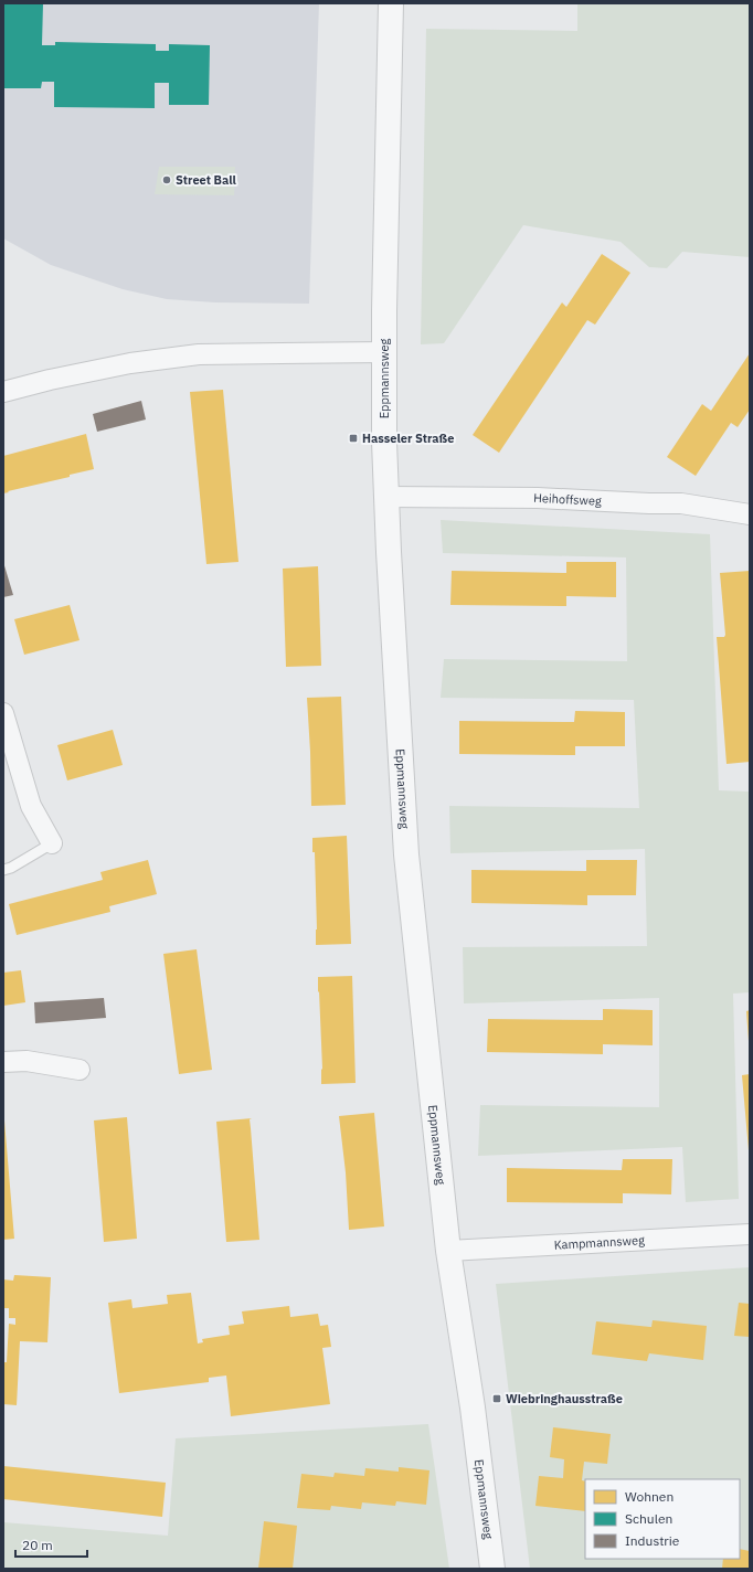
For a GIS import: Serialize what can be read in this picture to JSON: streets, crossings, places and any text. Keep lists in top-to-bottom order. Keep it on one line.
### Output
{"streets":{"street":["Eppmannsweg","Heihoffsweg","Kampmannsweg"]},"crossings":[["Eppmannsweg","Heihoffsweg"],["Eppmannsweg","Kampmannsweg"]],"places":{"other":["Street Ball"],"transit":["Hasseler Straße","Wiebringhausstraße"]},"legend":["Wohnen","Schulen","Industrie"],"scale_bar":"20 m"}
